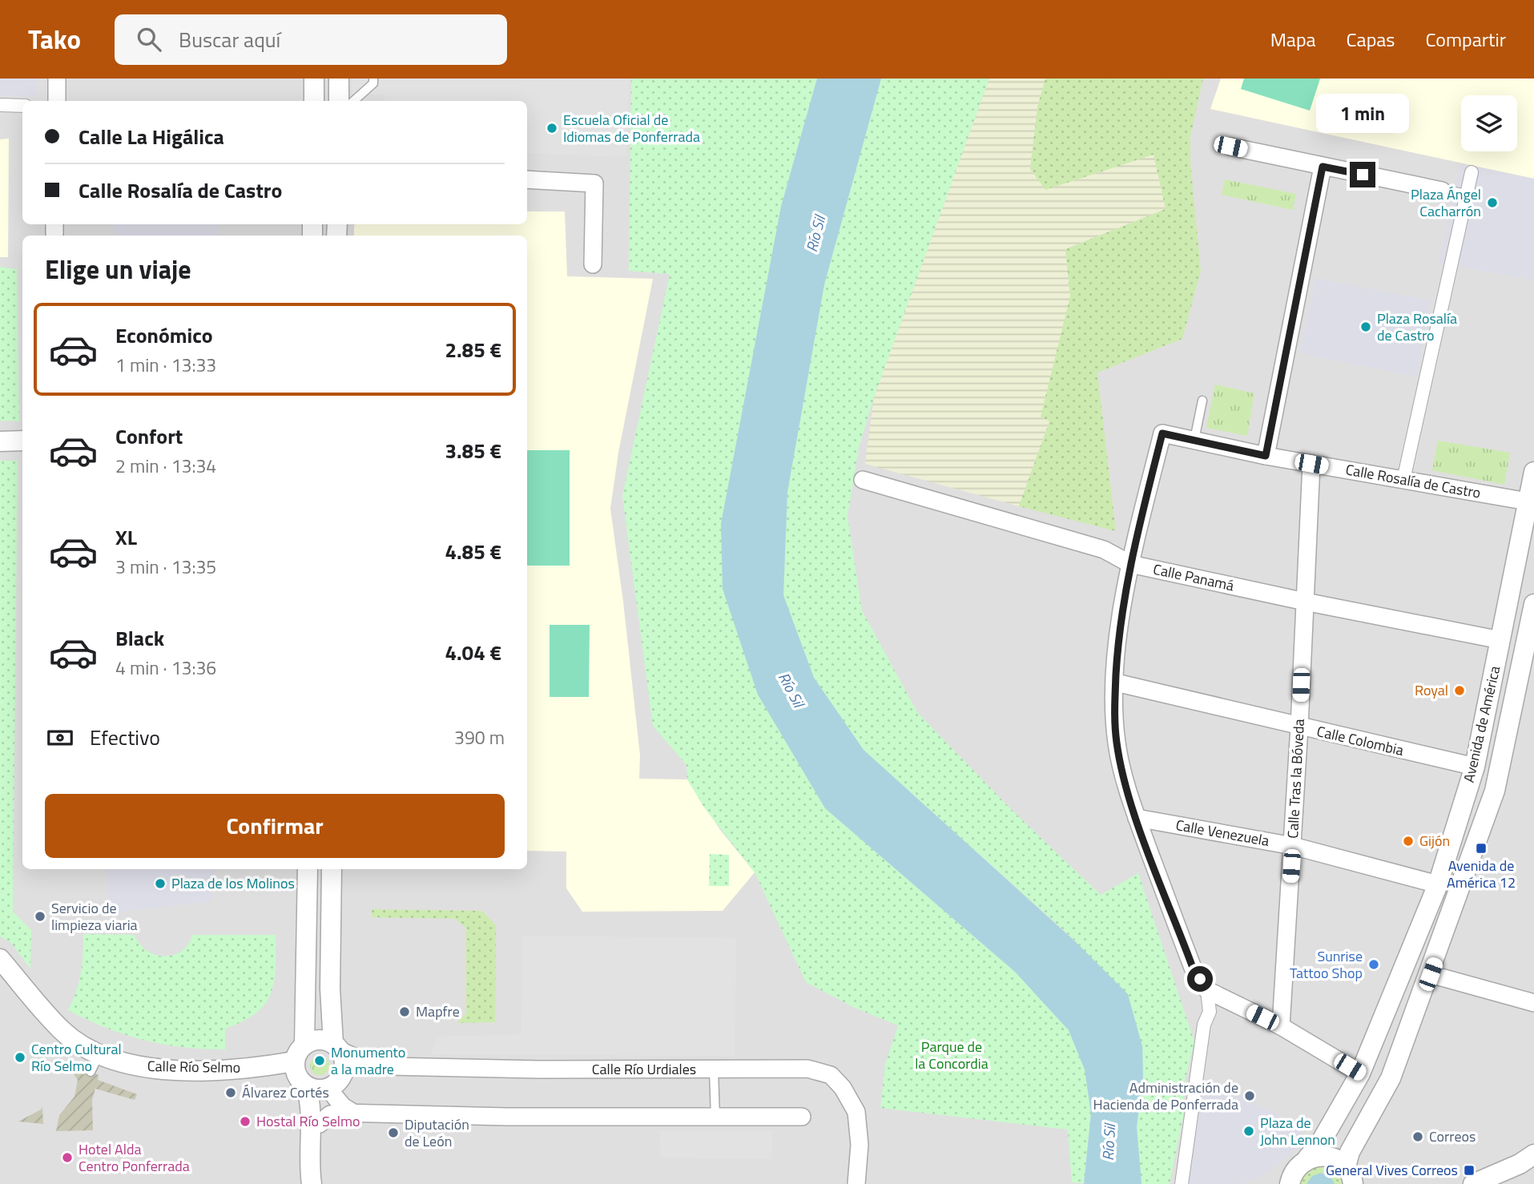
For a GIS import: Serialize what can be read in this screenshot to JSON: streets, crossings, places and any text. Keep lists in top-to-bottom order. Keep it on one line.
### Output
{"streets":{"street":["Calle Rosalía de Castro","Calle Panamá","Avenida de América","Calle Colombia","Calle Tras la Bóveda","Calle Venezuela","Calle Río Selmo","Calle Río Urdiales"]},"crossings":[["Calle Rosalía de Castro","Calle Panamá"],["Calle Rosalía de Castro","Avenida de América"],["Calle Rosalía de Castro","Calle Tras la Bóveda"],["Calle Panamá","Avenida de América"],["Calle Panamá","Calle Tras la Bóveda"],["Avenida de América","Calle Colombia"],["Avenida de América","Calle Venezuela"],["Calle Colombia","Calle Tras la Bóveda"],["Calle Tras la Bóveda","Calle Venezuela"],["Calle Río Selmo","Calle Río Urdiales"]],"water":["Río Sil"],"parks":["Parque de la Concordia"],"places":{"other":["Escuela Oficial de Idiomas de Ponferrada","Plaza Ángel Cacharrón","Plaza Rosalía de Castro","Royal","Gijón","Plaza de los Molinos","Servicio de limpieza viaria","Sunrise Tattoo Shop","Mapfre","Centro Cultural Río Selmo","Monumento a la madre","Álvarez Cortés","Administración de Hacienda de Ponferrada","Hostal Río Selmo","Plaza de John Lennon","Diputación de León","Correos","Hotel Alda Centro Ponferrada"],"transit":["Avenida de América 12","General Vives Correos"]},"page":{"header":"Tako","search":"Buscar aquí","nav":["Mapa","Capas","Compartir"],"bubble":"1 min","banner":["Calle La Higálica","Calle Rosalía de Castro"],"heading":"Elige un viaje","list":[{"name":"Económico","note":"1 min · 13:33","value":"2.85 €"},{"name":"Confort","note":"2 min · 13:34","value":"3.85 €"},{"name":"XL","note":"3 min · 13:35","value":"4.85 €"},{"name":"Black","note":"4 min · 13:36","value":"4.04 €"}],"pay":["Efectivo","390 m"],"buttons":"Confirmar"}}
